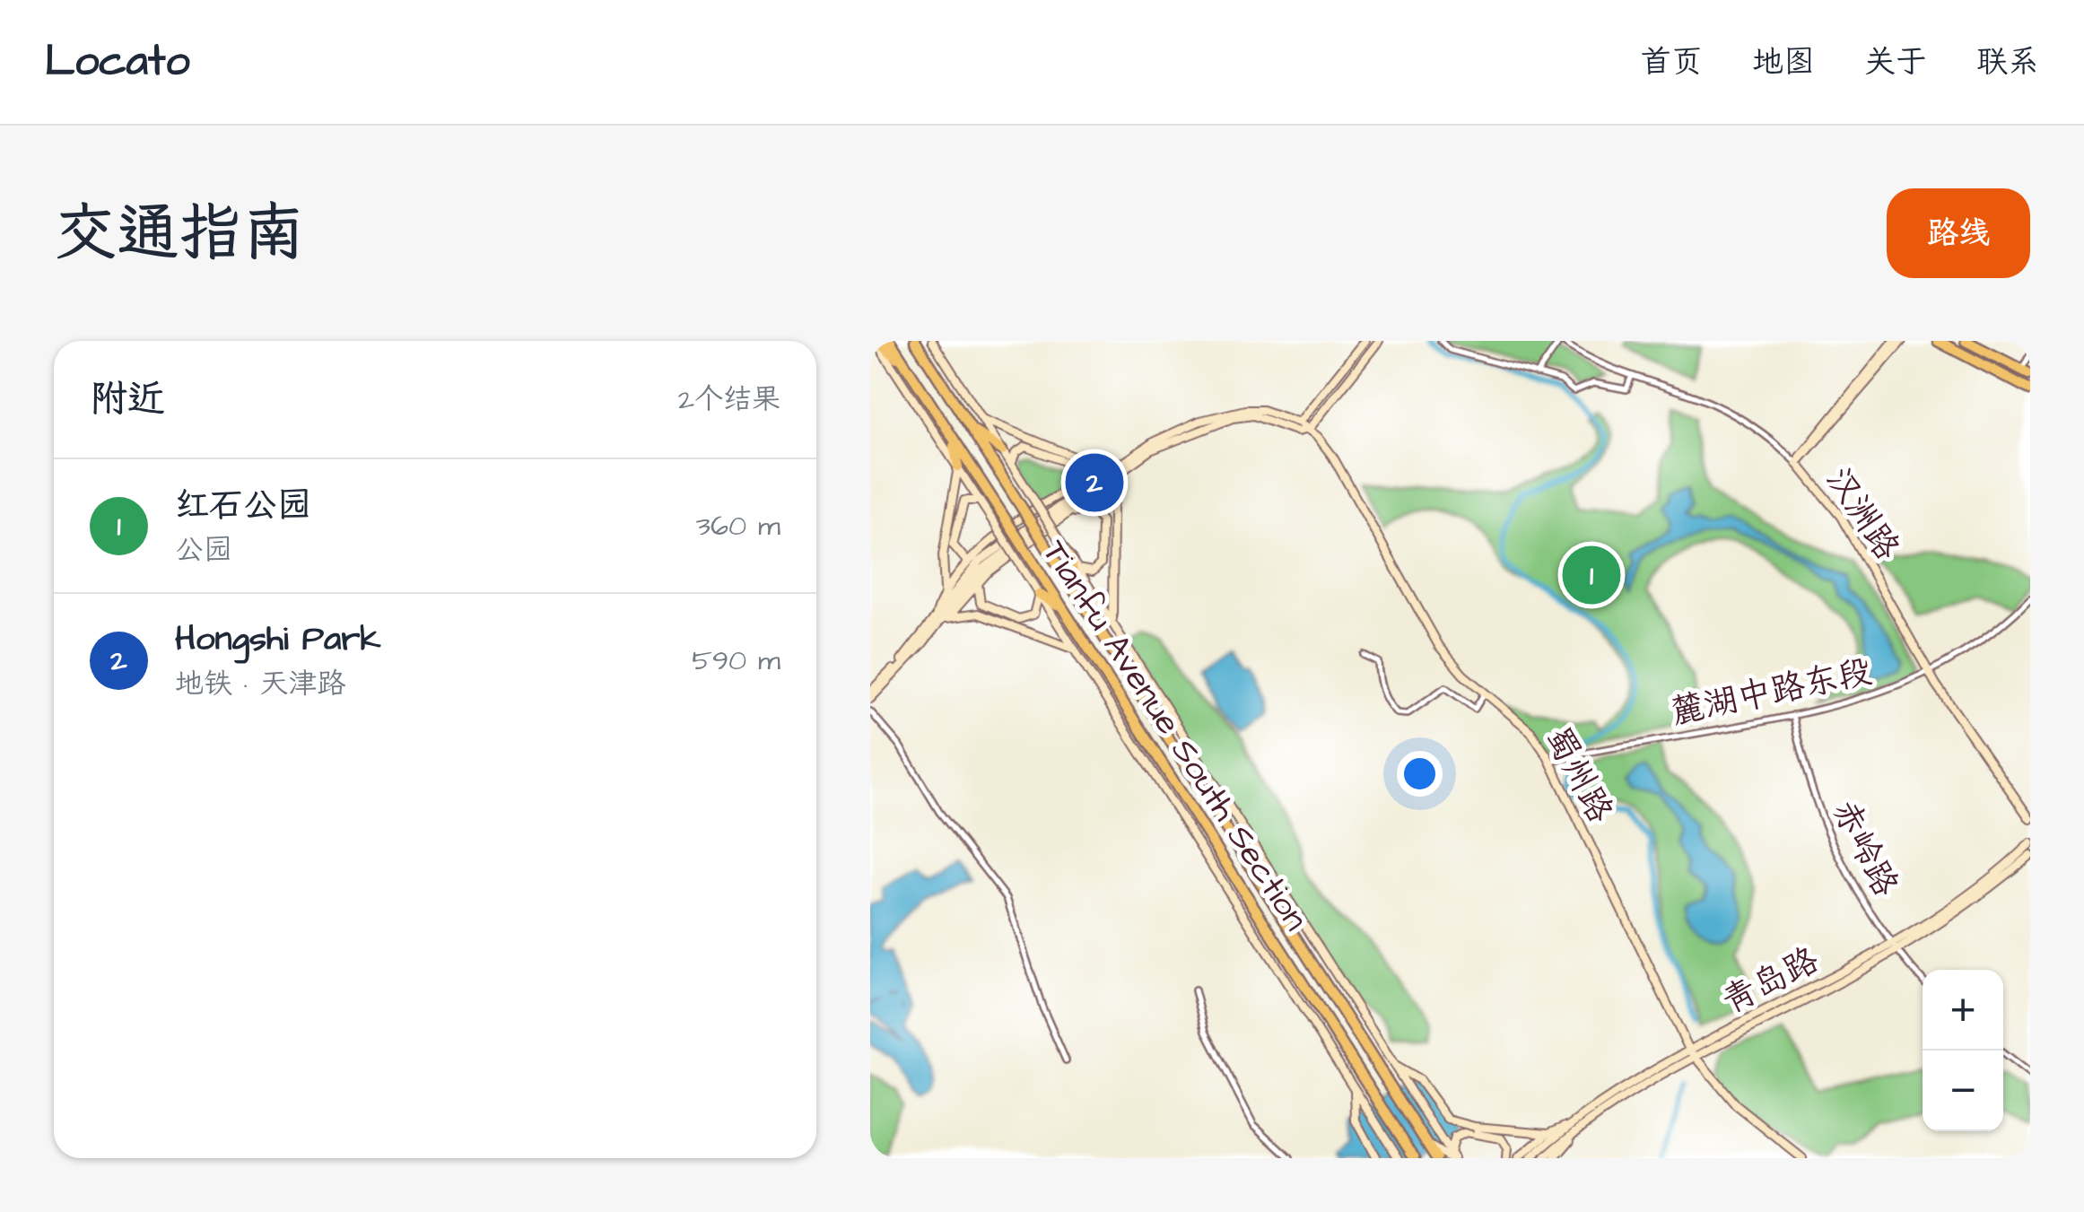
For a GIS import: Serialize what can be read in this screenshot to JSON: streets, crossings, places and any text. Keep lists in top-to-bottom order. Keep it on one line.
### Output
{"streets":{"highway":["Tianfu Avenue South Section"],"street":["汉洲路","麓湖中路东段","蜀州路","赤岭路","青岛路"]},"crossings":[["汉洲路","麓湖中路东段"],["麓湖中路东段","蜀州路"],["麓湖中路东段","赤岭路"],["蜀州路","青岛路"],["赤岭路","青岛路"]],"page":{"header":"Locato","nav":["首页","地图","关于","联系"],"title":"交通指南","buttons":"路线","heading":["附近","2个结果"],"pins":["2","1"],"list":[{"mark":"1","name":"红石公园","note":"公园","value":"360 m"},{"mark":"2","name":"Hongshi Park","note":"地铁 · 天津路","value":"590 m"}],"map_buttons":["+","−"]}}
